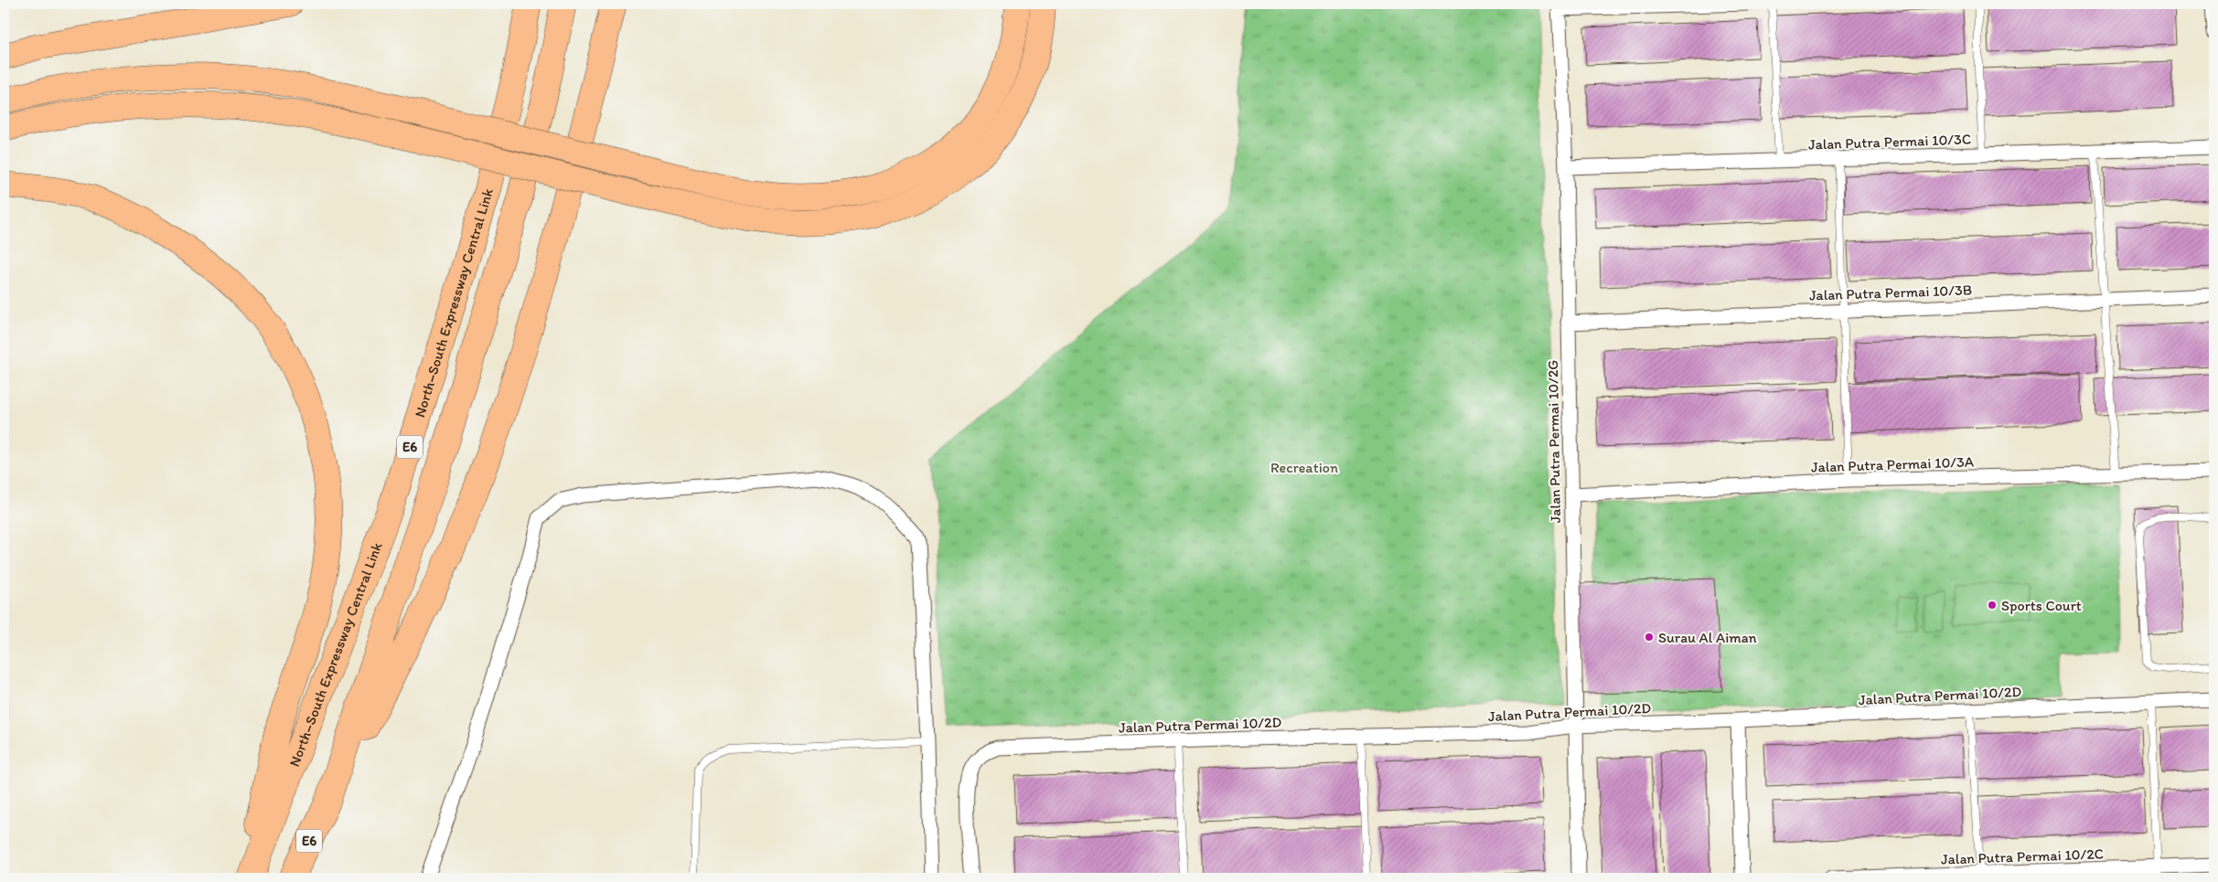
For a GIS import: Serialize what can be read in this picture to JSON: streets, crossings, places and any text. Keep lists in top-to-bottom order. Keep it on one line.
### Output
{"streets":{"highway":["North–South Expressway Central Link","E6"],"street":["Jalan Putra Permai 10/3C","Jalan Putra Permai 10/3B","Jalan Putra Permai 10/2G","Jalan Putra Permai 10/3A","Jalan Putra Permai 10/2D","Jalan Putra Permai 10/2C"]},"crossings":[["Jalan Putra Permai 10/3C","Jalan Putra Permai 10/2G"],["Jalan Putra Permai 10/3B","Jalan Putra Permai 10/2G"],["Jalan Putra Permai 10/2G","Jalan Putra Permai 10/3A"],["Jalan Putra Permai 10/2G","Jalan Putra Permai 10/2D"]],"parks":["Recreation"],"places":["Sports Court","Surau Al Aiman"]}
